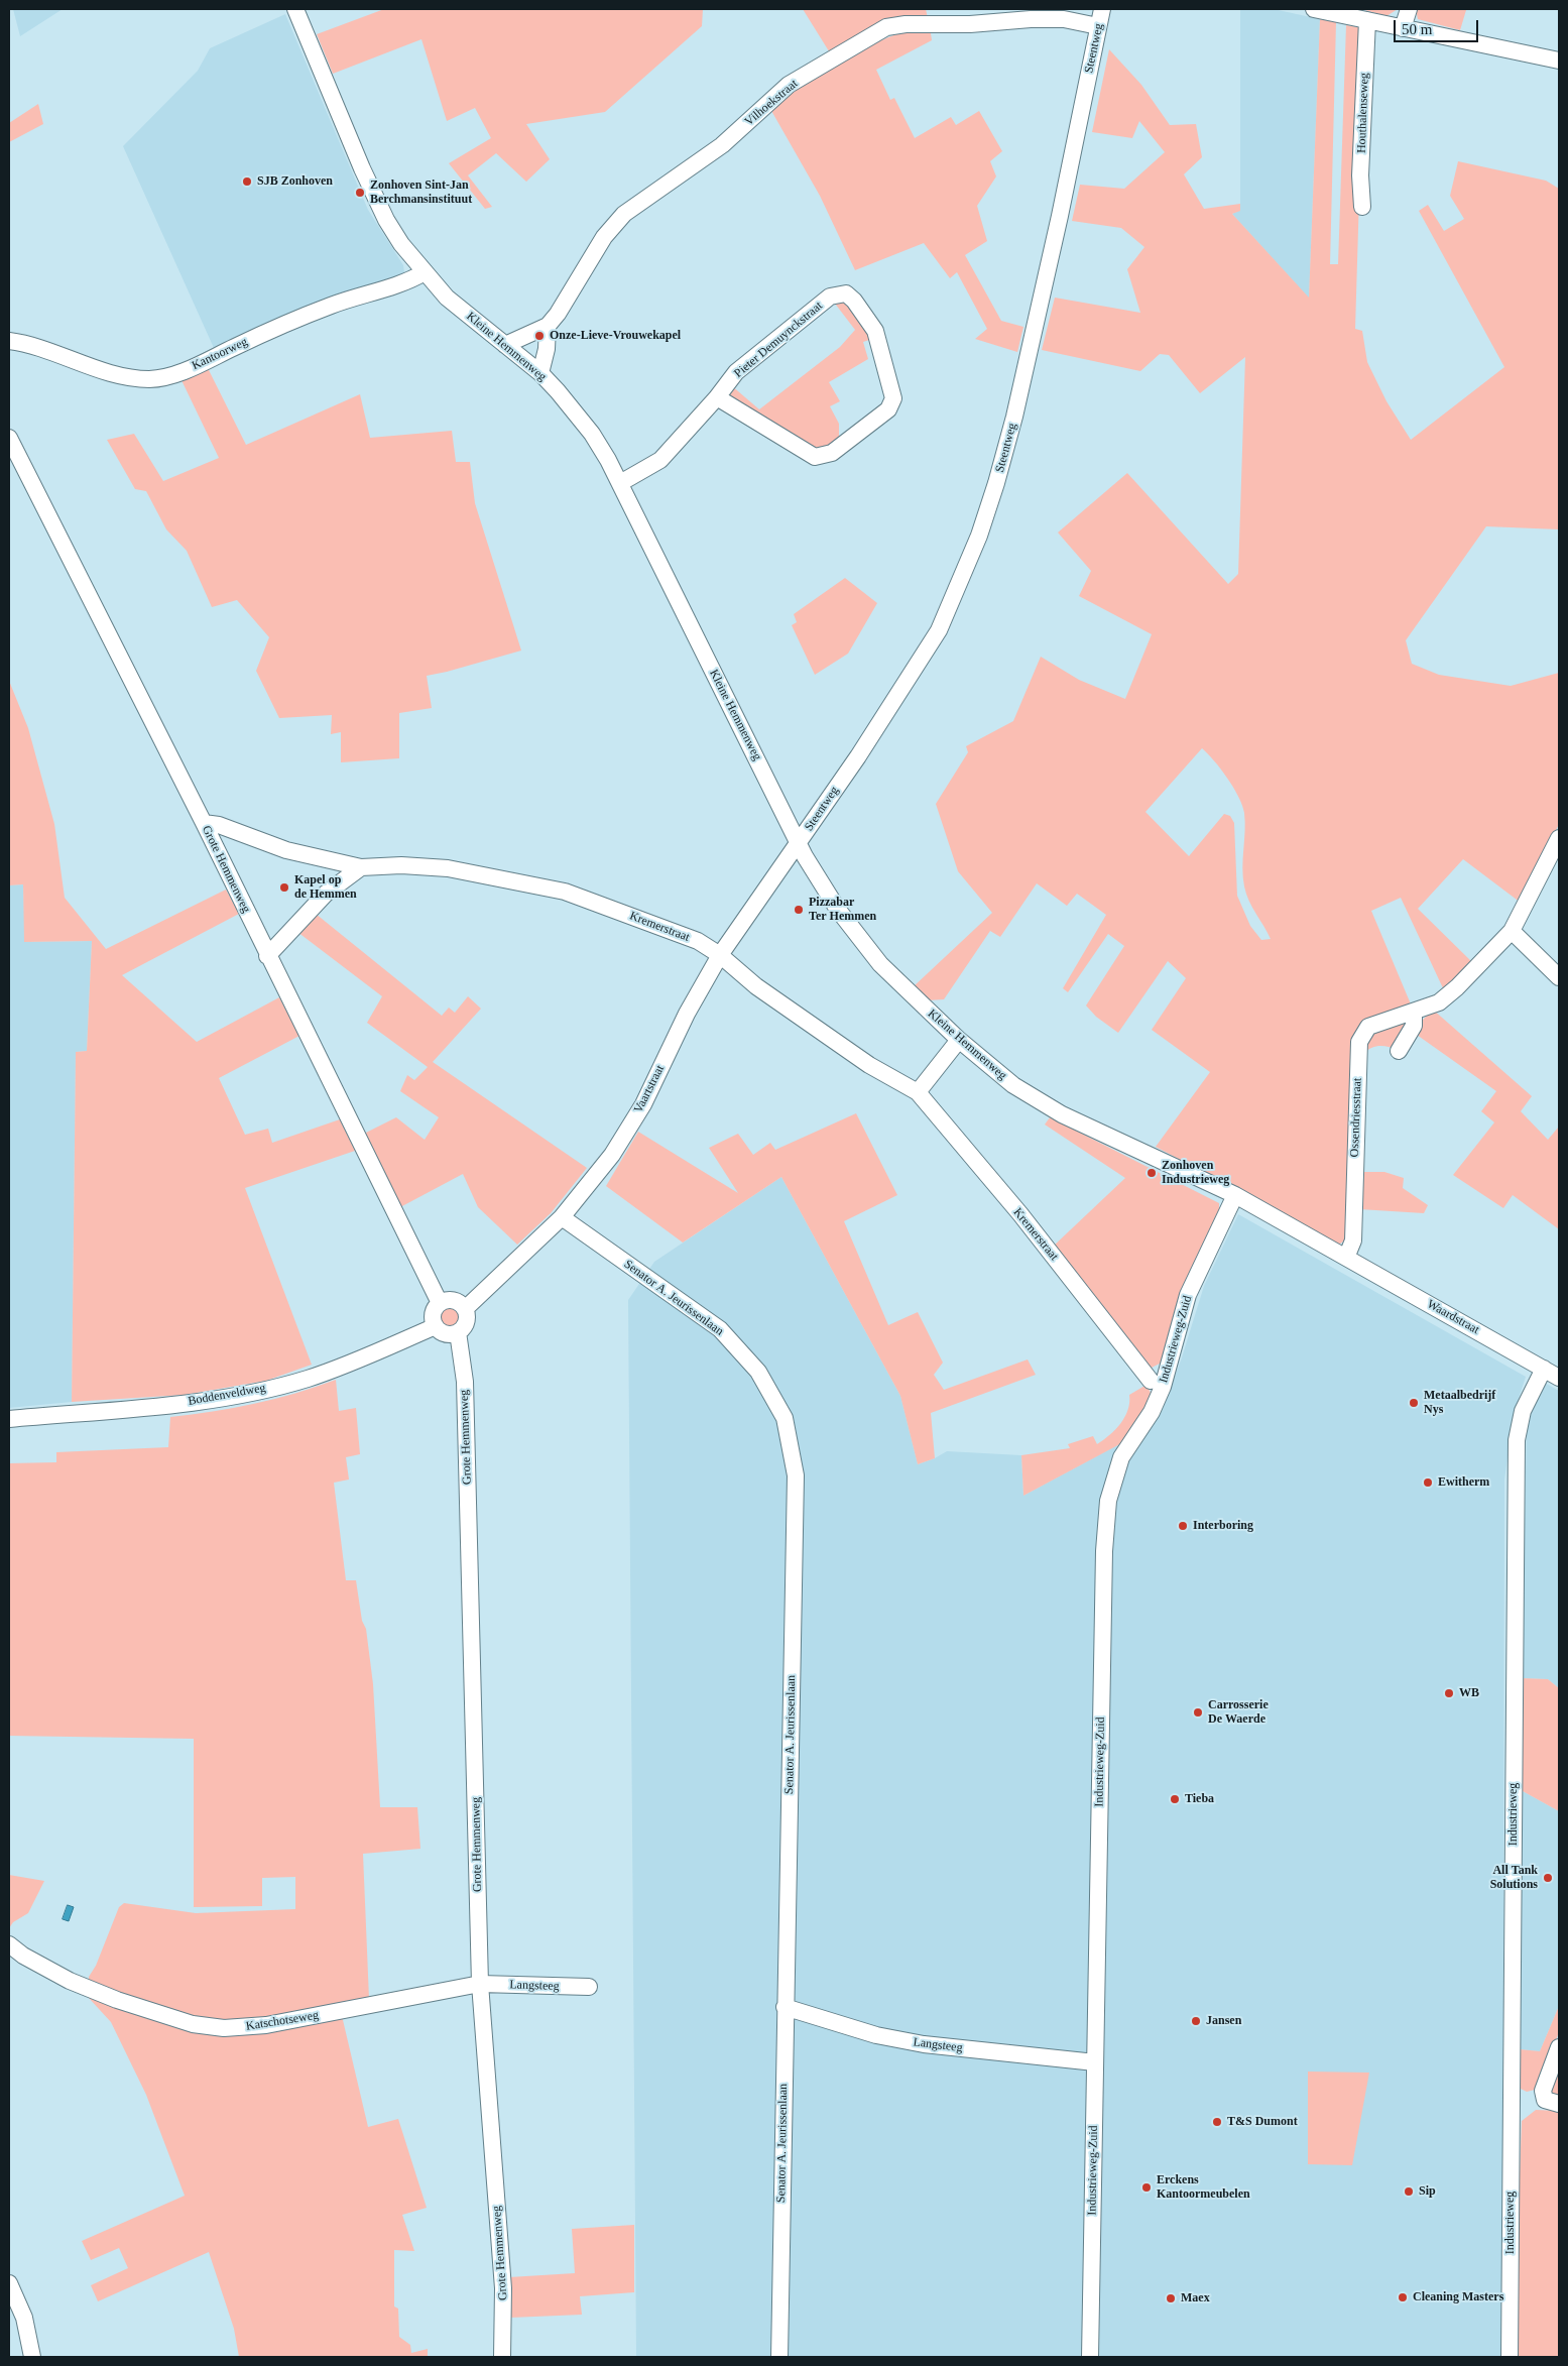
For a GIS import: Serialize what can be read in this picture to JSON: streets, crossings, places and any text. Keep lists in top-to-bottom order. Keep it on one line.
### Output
{"streets":{"street":["Steentweg","Vilhoekstraat","Houthalenseweg","Pieter Demuynckstraat","Kleine Hemmenweg","Kantoorweg","Grote Hemmenweg","Kremerstraat","Vaartstraat","Ossendriesstraat","Senator A. Jeurissenlaan","Waardstraat","Industrieweg-Zuid","Boddenveldweg","Industrieweg","Langsteeg","Katschotseweg"]},"crossings":[["Steentweg","Vilhoekstraat"],["Steentweg","Kleine Hemmenweg"],["Steentweg","Vaartstraat"],["Vilhoekstraat","Kleine Hemmenweg"],["Pieter Demuynckstraat","Kleine Hemmenweg"],["Kleine Hemmenweg","Kantoorweg"],["Kleine Hemmenweg","Vaartstraat"],["Kleine Hemmenweg","Ossendriesstraat"],["Kleine Hemmenweg","Waardstraat"],["Kleine Hemmenweg","Industrieweg-Zuid"],["Grote Hemmenweg","Kremerstraat"],["Grote Hemmenweg","Vaartstraat"],["Grote Hemmenweg","Boddenveldweg"],["Grote Hemmenweg","Langsteeg"],["Grote Hemmenweg","Katschotseweg"],["Kremerstraat","Vaartstraat"],["Vaartstraat","Senator A. Jeurissenlaan"],["Vaartstraat","Boddenveldweg"],["Ossendriesstraat","Waardstraat"],["Senator A. Jeurissenlaan","Langsteeg"],["Waardstraat","Industrieweg"],["Industrieweg-Zuid","Langsteeg"],["Langsteeg","Katschotseweg"]],"places":["SJB Zonhoven","Zonhoven Sint-Jan Berchmansinstituut","Onze-Lieve-Vrouwekapel","Kapel op de Hemmen","Pizzabar Ter Hemmen","Zonhoven Industrieweg","Metaalbedrijf Nys","Ewitherm","Interboring","WB","Carrosserie De Waerde","Tieba","All Tank Solutions","Jansen","T&S Dumont","Erckens Kantoormeubelen","Sip","Cleaning Masters","Maex"],"scale_bar":"50 m"}
